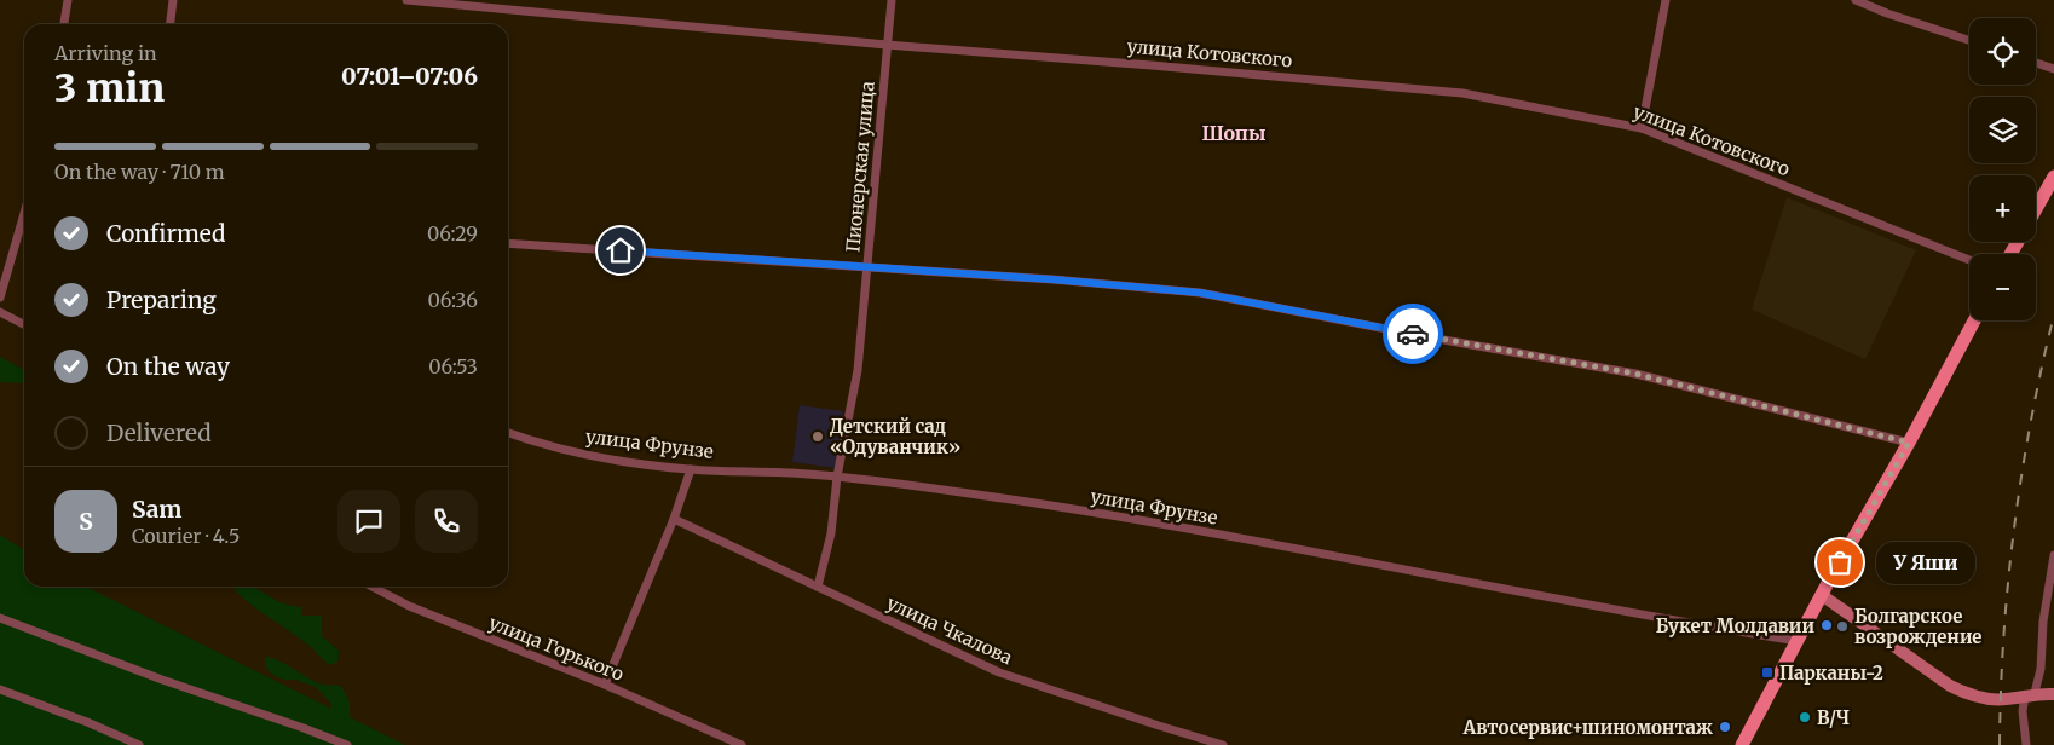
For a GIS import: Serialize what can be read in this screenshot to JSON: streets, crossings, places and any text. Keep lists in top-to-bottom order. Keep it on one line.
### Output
{"streets":{"street":["улица Котовского","Пионерская улица","улица Фрунзе","улица Чкалова","улица Горького"]},"crossings":[["улица Котовского","Пионерская улица"],["Пионерская улица","улица Фрунзе"],["Пионерская улица","улица Чкалова"]],"districts":["Шопы"],"places":{"other":["Детский сад «Одуванчик»","У Яши","Букет Молдавии","Болгарское возрождение","В/Ч","Автосервис+шиномонтаж"],"transit":["Парканы-2"]},"page":{"map_buttons":["+","−"],"heading":["3 min","Arriving in","07:01–07:06"],"panel":["Sam","Courier · 4.5"],"bar":"On the way · 710 m","list":[["Confirmed","06:29"],["Preparing","06:36"],["On the way","06:53"],"Delivered"],"round":"S","bubble":"У Яши"}}
